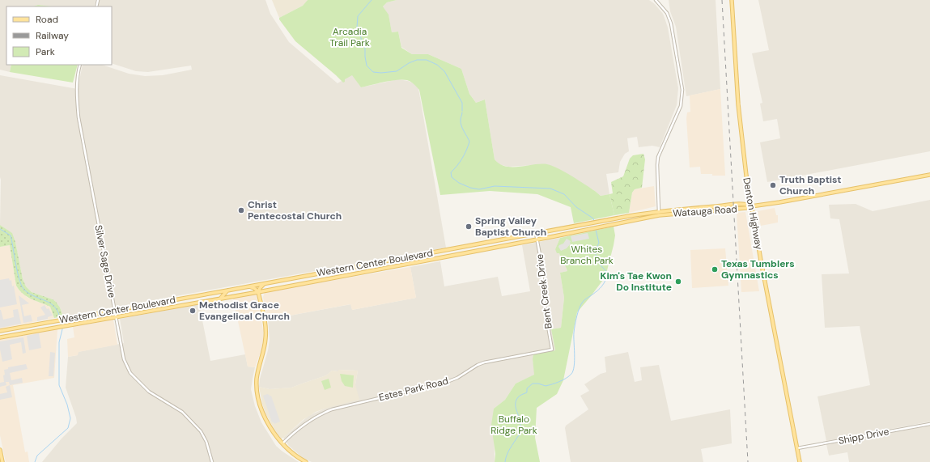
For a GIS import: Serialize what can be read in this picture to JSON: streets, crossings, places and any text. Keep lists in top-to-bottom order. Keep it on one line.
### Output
{"streets":{"main road":["Watauga Road","Denton Highway","Western Center Boulevard"],"street":["Silver Sage Drive","Bent Creek Drive","Estes Park Road","Shipp Drive"]},"crossings":[["Watauga Road","Denton Highway"],["Watauga Road","Western Center Boulevard"],["Watauga Road","Bent Creek Drive"],["Denton Highway","Western Center Boulevard"],["Denton Highway","Shipp Drive"],["Silver Sage Drive","Western Center Boulevard"],["Western Center Boulevard","Bent Creek Drive"],["Bent Creek Drive","Estes Park Road"]],"parks":["Arcadia Trail Park","Whites Branch Park","Buffalo Ridge Park"],"places":["Truth Baptist Church","Christ Pentecostal Church","Spring Valley Baptist Church","Texas Tumblers Gymnastics","Kim's Tae Kwon Do Institute","Methodist Grace Evangelical Church"],"legend":["Road","Railway","Park"]}
